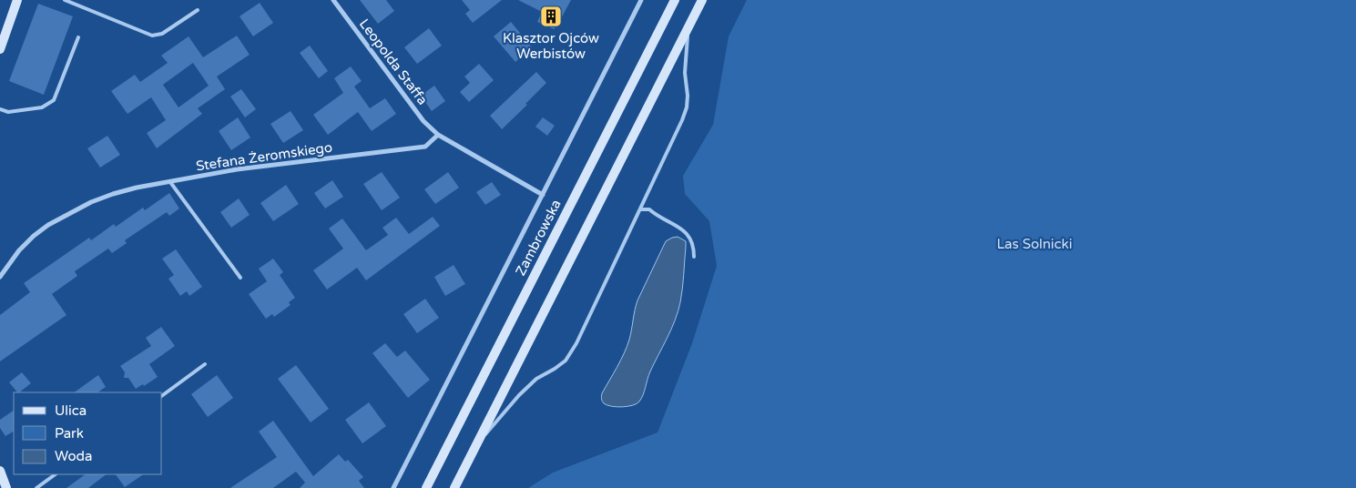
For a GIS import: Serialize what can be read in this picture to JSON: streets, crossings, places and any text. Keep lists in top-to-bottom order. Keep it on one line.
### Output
{"streets":{"main road":["Zambrowska"],"street":["Leopolda Staffa","Stefana Żeromskiego"]},"crossings":[["Leopolda Staffa","Stefana Żeromskiego"]],"parks":["Las Solnicki"],"places":{"building":["Klasztor Ojców Werbistów"]},"legend":["Ulica","Park","Woda"]}
